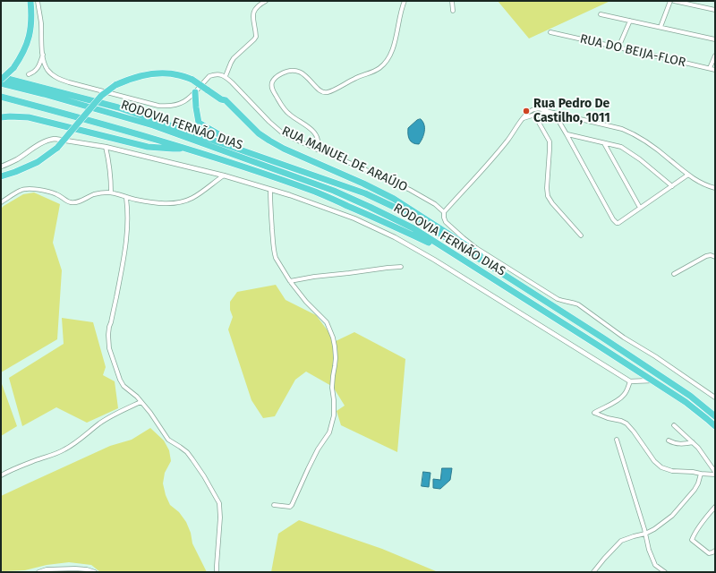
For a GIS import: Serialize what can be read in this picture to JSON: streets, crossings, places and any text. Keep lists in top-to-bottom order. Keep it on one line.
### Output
{"streets":{"highway":["RODOVIA FERNÃO DIAS"],"street":["RUA DO BEIJA-FLOR","RUA MANUEL DE ARAÚJO"]},"places":["Rua Pedro De Castilho, 1011"]}
